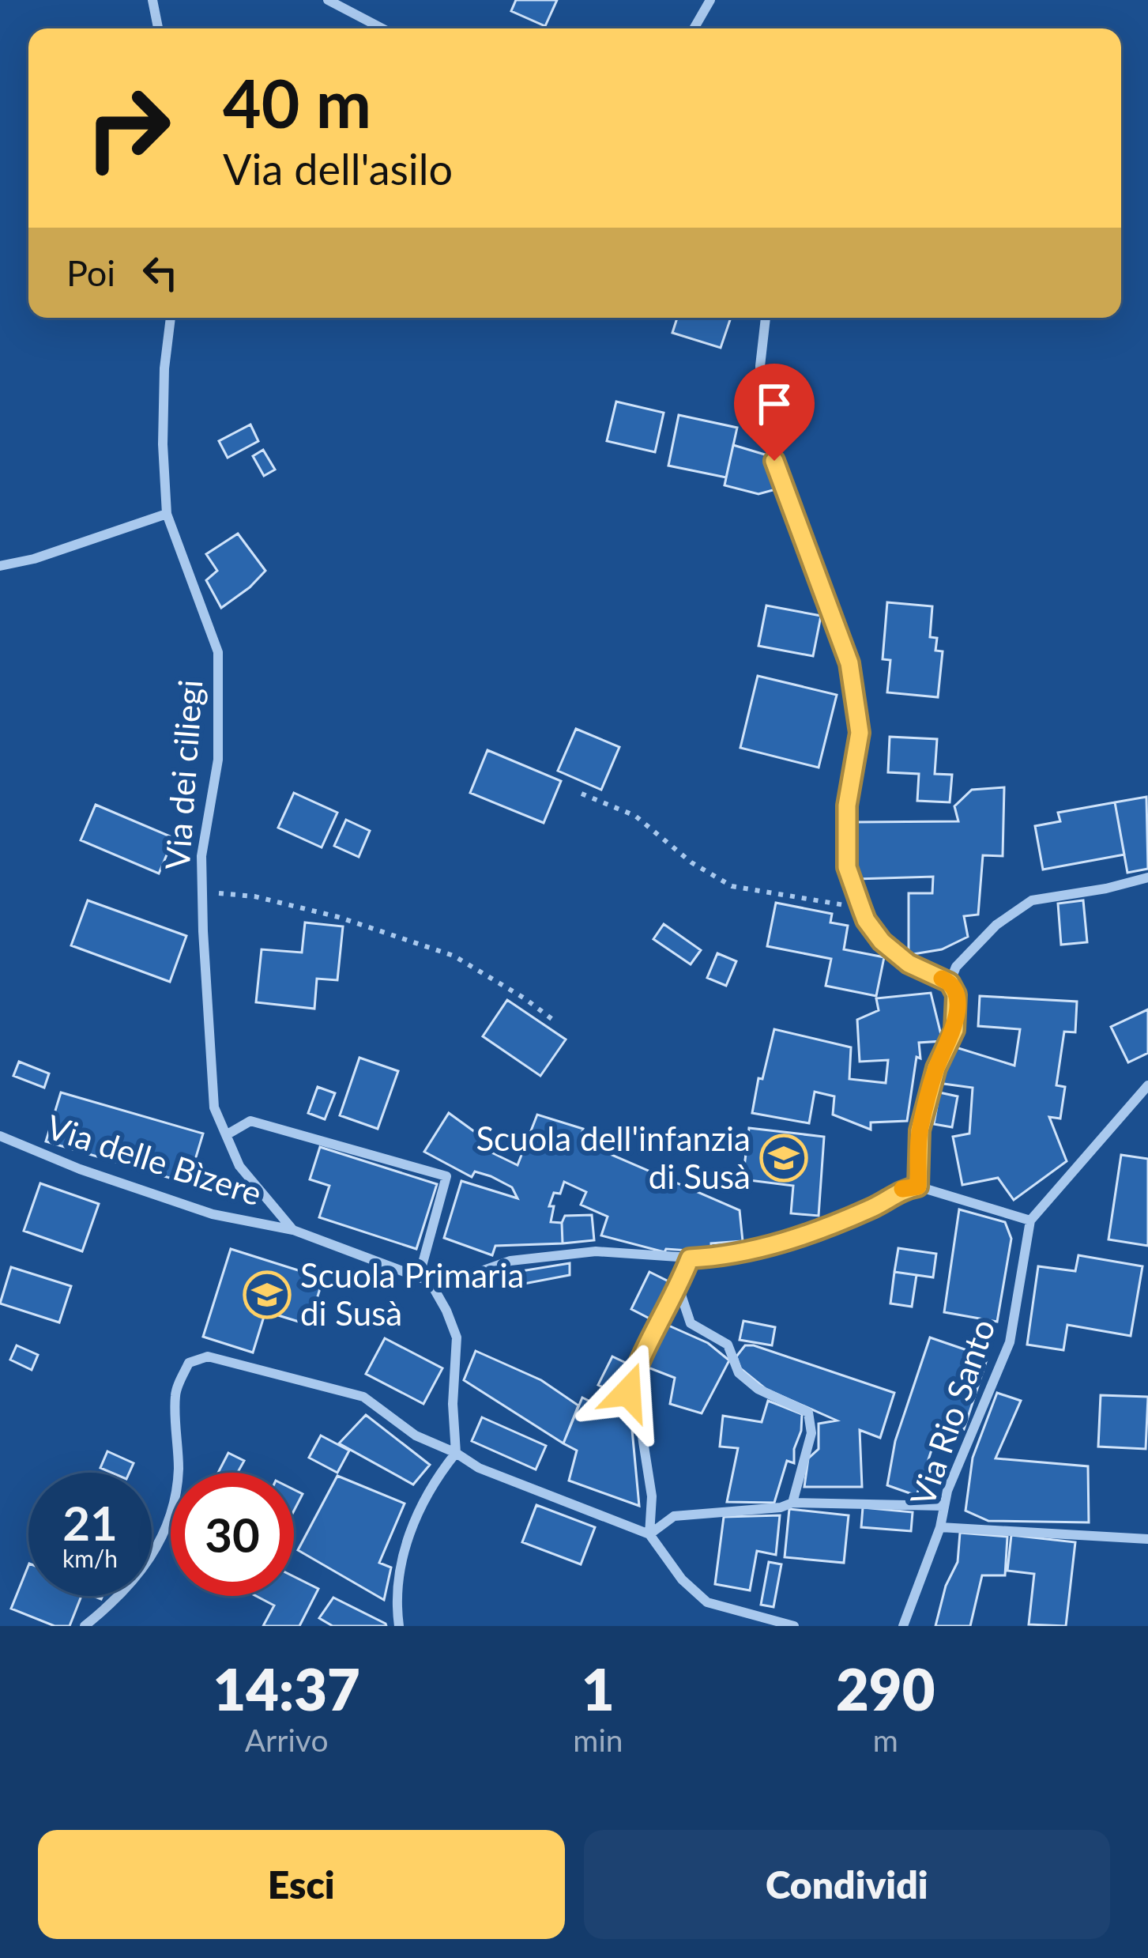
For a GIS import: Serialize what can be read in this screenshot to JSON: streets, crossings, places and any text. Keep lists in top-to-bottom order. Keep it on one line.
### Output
{"streets":{"street":["Via dei ciliegi","Via delle Bìzere","Via Rio Santo"]},"crossings":[["Via dei ciliegi","Via delle Bìzere"]],"places":{"school or university":["Scuola dell'infanzia di Susà","Scuola Primaria di Susà"]},"page":{"turn":["40 m","Via dell'asilo"],"then":"Poi","speed":"21 km/h","limit":"30","eta":["14:37","Arrivo","1","min","290","m"],"buttons":["Esci","Condividi"]}}
